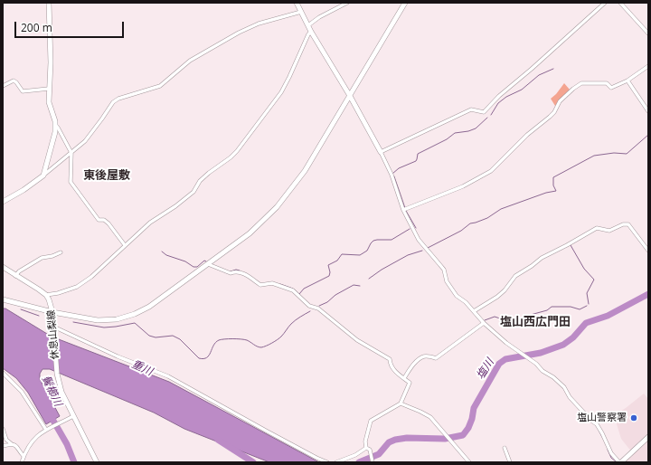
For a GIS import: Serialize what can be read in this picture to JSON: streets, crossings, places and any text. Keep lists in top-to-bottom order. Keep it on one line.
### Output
{"streets":{"street":["休息山梨線"]},"districts":["東後屋敷","塩山西広門田"],"water":["重川","塩川","鬢櫛川"],"places":["塩山警察署"],"scale_bar":"200 m"}
